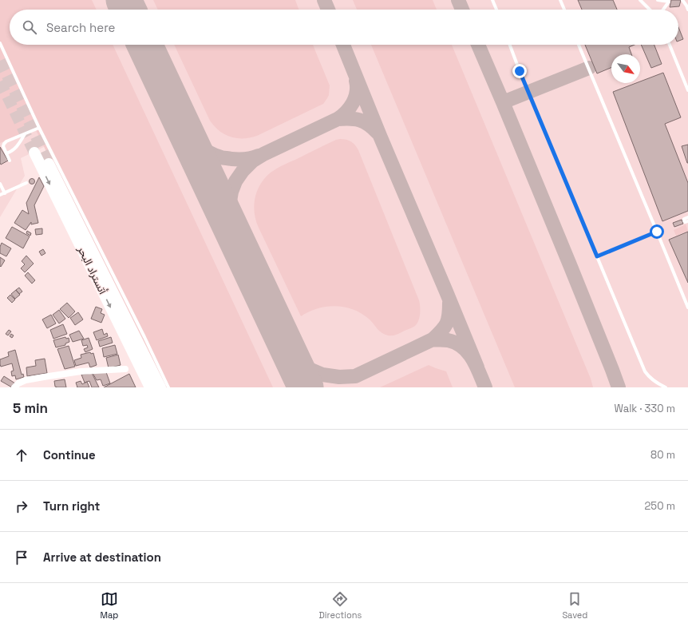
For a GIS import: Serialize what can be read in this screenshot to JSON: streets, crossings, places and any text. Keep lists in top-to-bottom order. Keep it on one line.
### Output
{"streets":{"highway":["أتستراد البحر"]},"north":"bottom right","page":{"search":"Search here","heading":["5 min","Walk · 330 m"],"list":[["Continue","80 m"],["Turn right","250 m"],"Arrive at destination"],"nav":["Map","Directions","Saved"]}}
